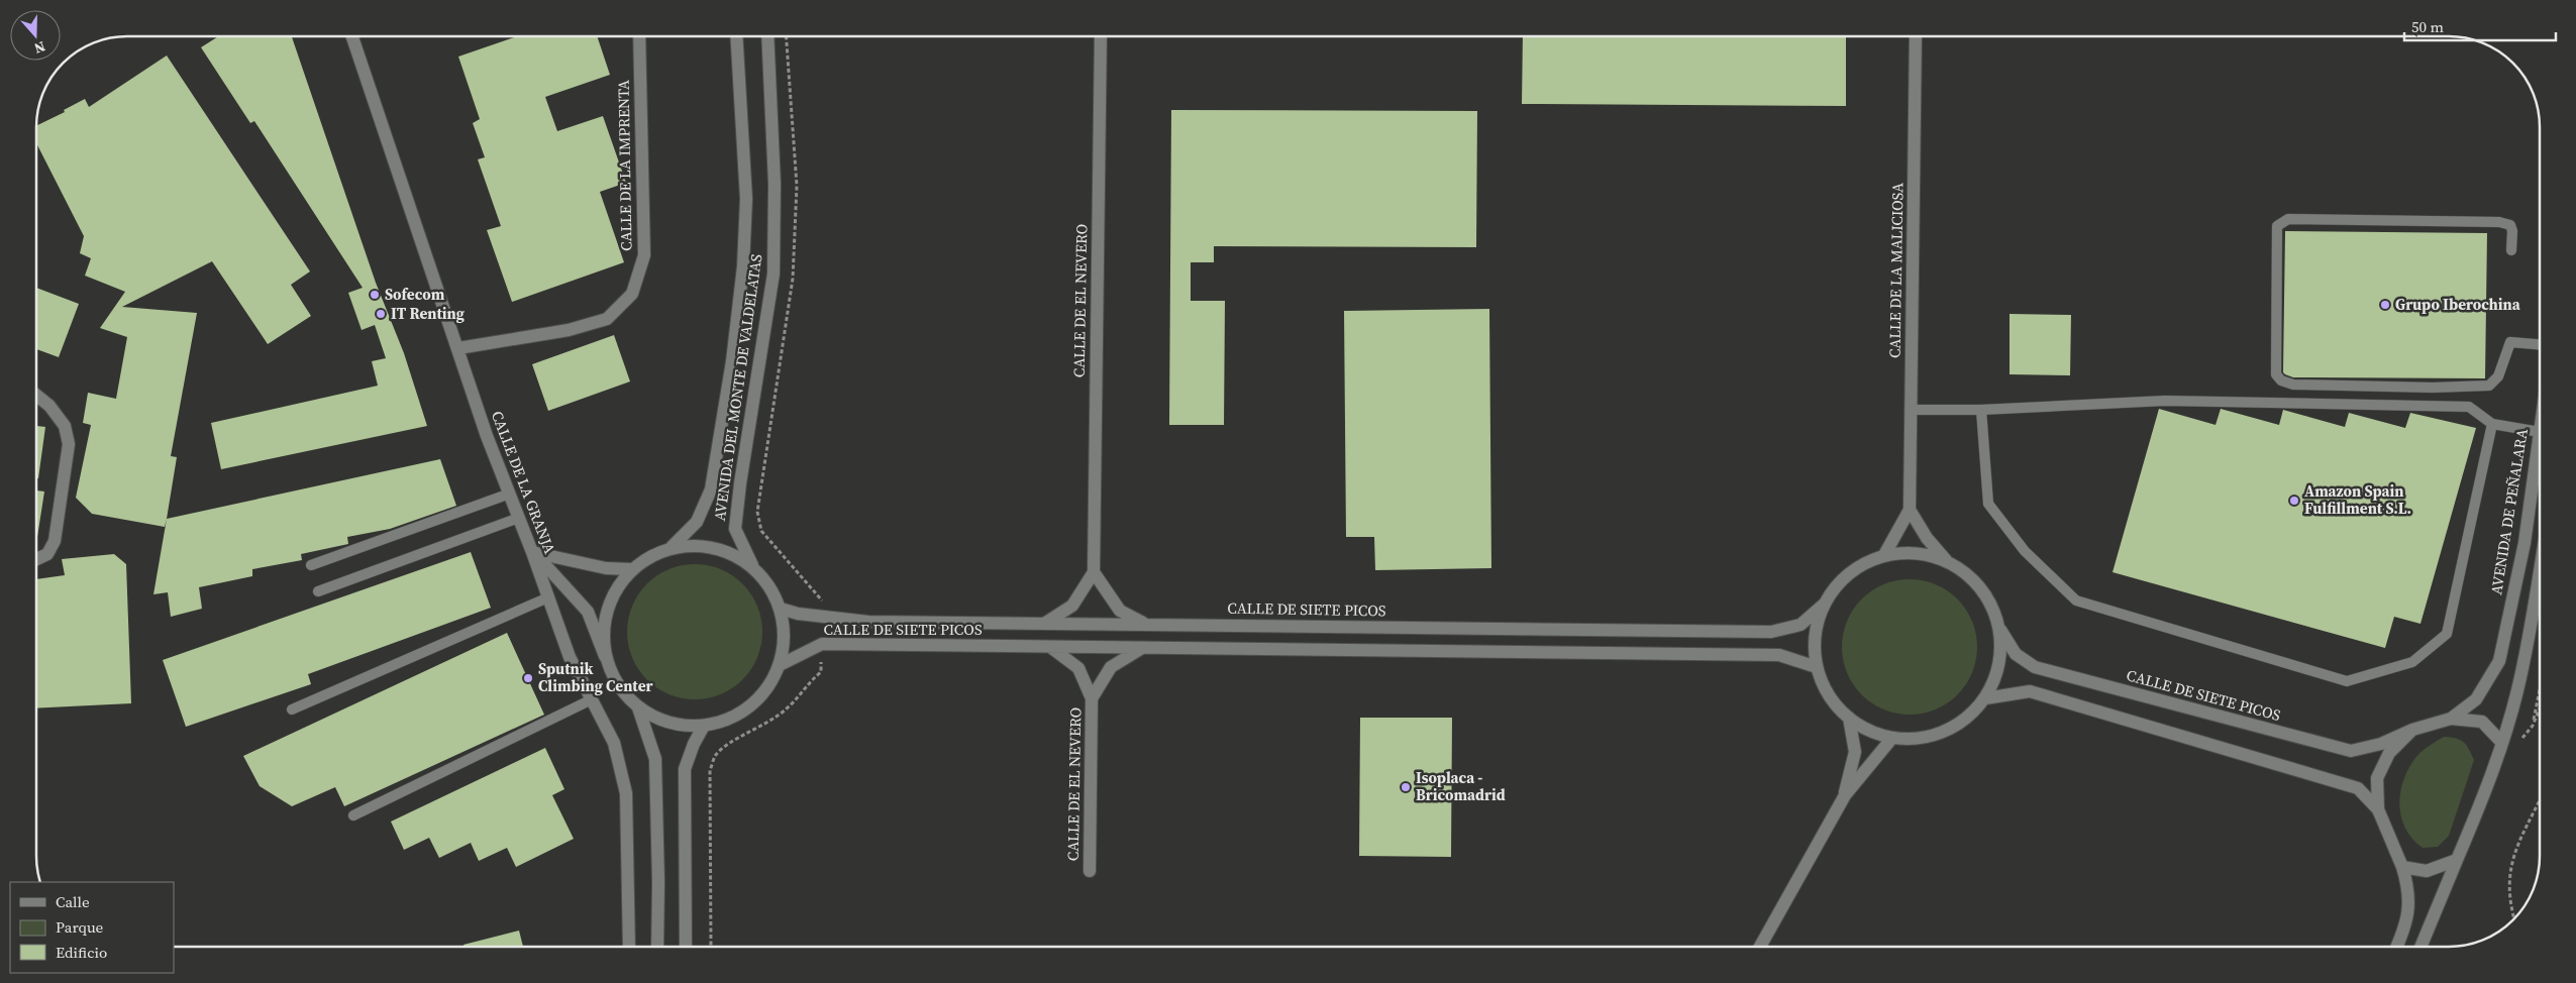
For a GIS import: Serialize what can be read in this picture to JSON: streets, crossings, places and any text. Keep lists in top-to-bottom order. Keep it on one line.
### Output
{"streets":{"street":["CALLE DE LA IMPRENTA","CALLE DE LA MALICIOSA","CALLE DE EL NEVERO","AVENIDA DEL MONTE DE VALDELATAS","CALLE DE LA GRANJA","AVENIDA DE PEÑALARA","CALLE DE SIETE PICOS"]},"crossings":[["CALLE DE LA IMPRENTA","CALLE DE LA GRANJA"],["CALLE DE EL NEVERO","CALLE DE SIETE PICOS"],["AVENIDA DE PEÑALARA","CALLE DE SIETE PICOS"]],"places":["Sofecom","Grupo Iberochina","IT Renting","Amazon Spain Fulfillment S.L.","Sputnik Climbing Center","Isoplaca - Bricomadrid"],"legend":["Calle","Parque","Edificio"],"scale_bar":"50 m","north":"bottom"}
